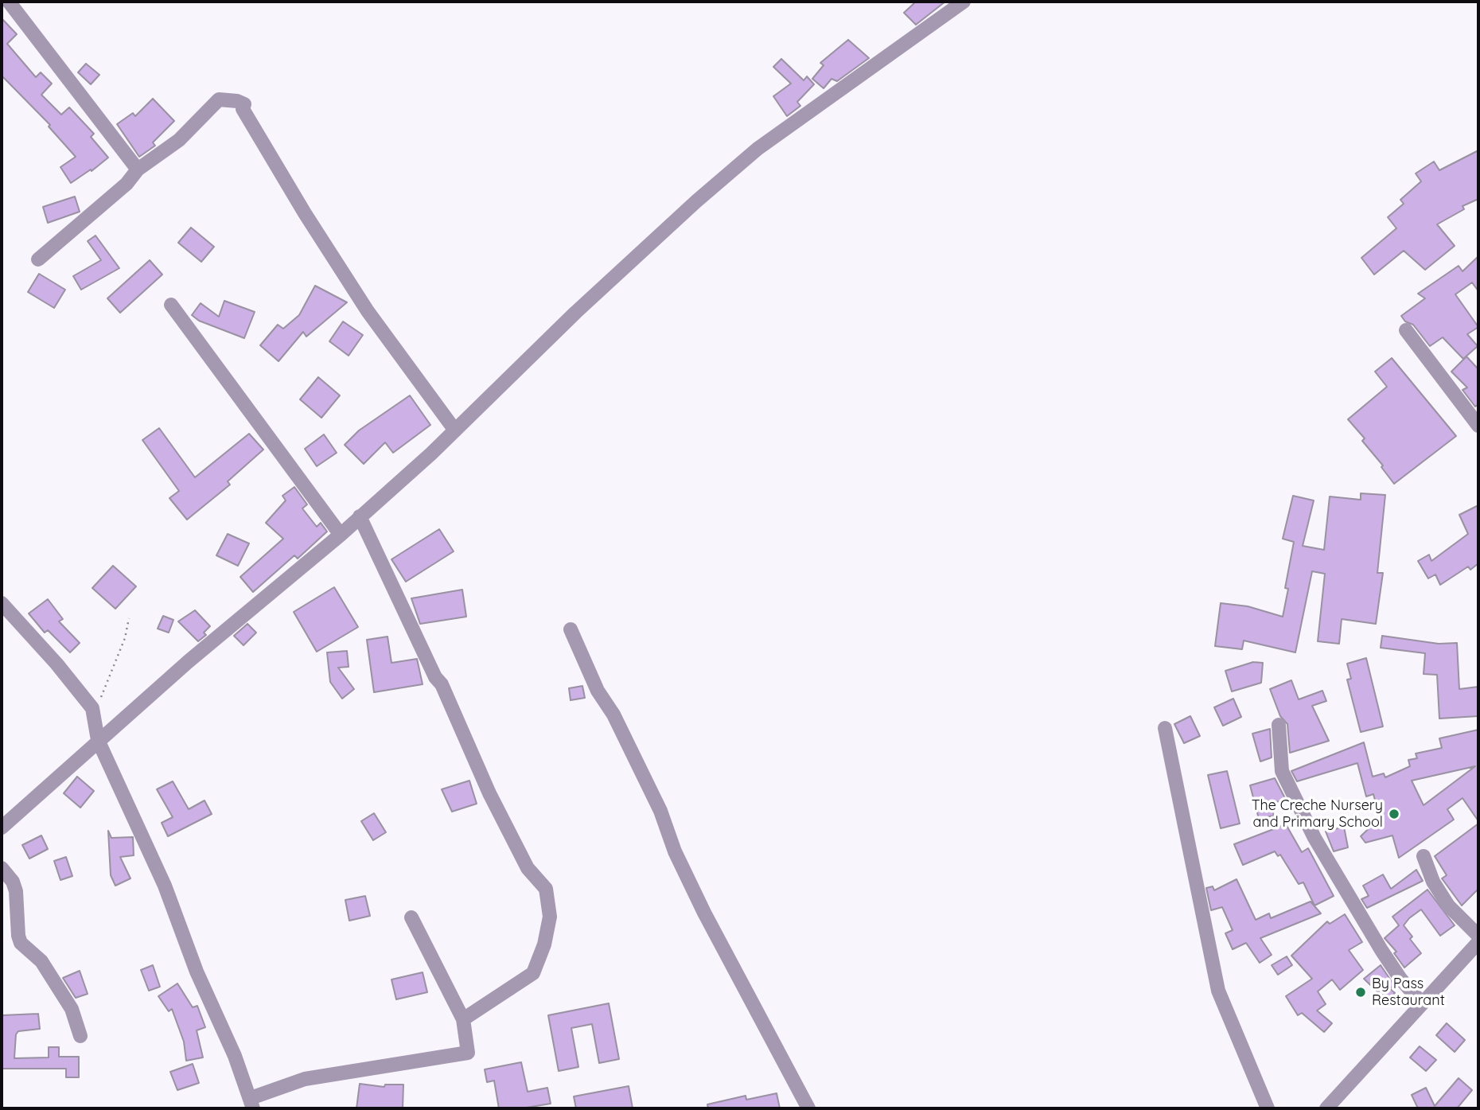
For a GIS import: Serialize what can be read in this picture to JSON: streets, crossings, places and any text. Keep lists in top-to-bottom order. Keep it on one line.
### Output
{"places":["The Creche Nursery and Primary School","By Pass Restaurant"]}
